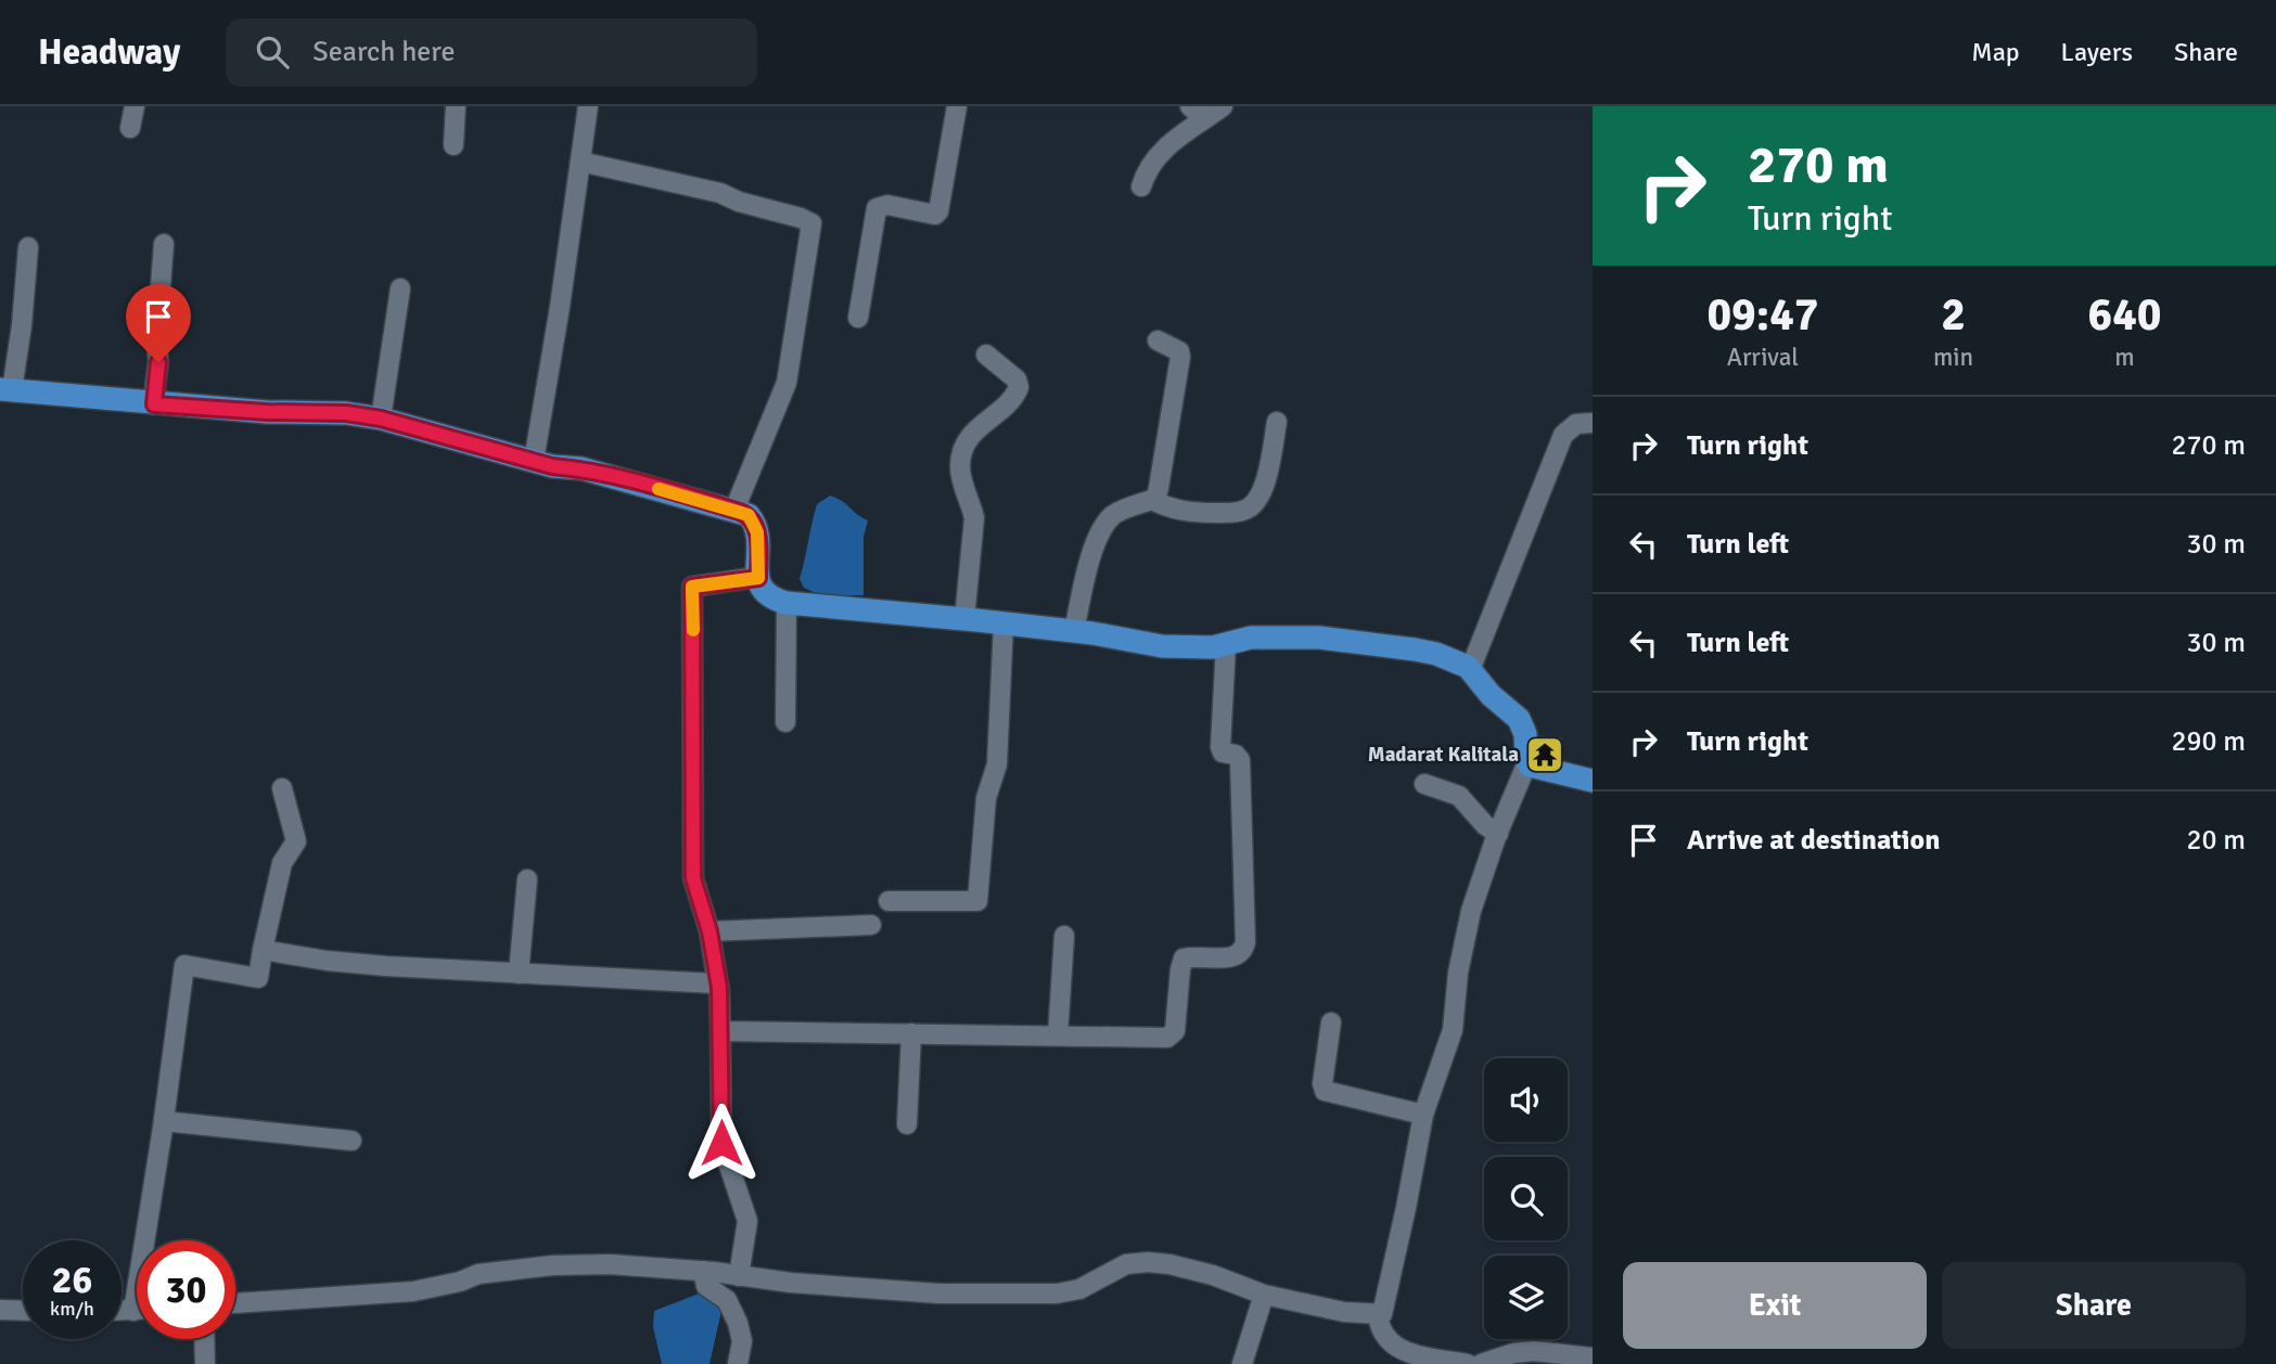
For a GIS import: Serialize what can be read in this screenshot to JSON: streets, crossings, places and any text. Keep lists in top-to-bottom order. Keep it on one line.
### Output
{"places":{"temple":["Madarat Kalitala"]},"page":{"header":"Headway","search":"Search here","nav":["Map","Layers","Share"],"turn":["270 m","Turn right"],"eta":["09:47","Arrival","2","min","640","m"],"list":[{"name":"Turn right","value":"270 m"},{"name":"Turn left","value":"30 m"},{"name":"Turn left","value":"30 m"},{"name":"Turn right","value":"290 m"},{"name":"Arrive at destination","value":"20 m"}],"speed":"26 km/h","limit":"30","buttons":["Exit","Share"]}}
